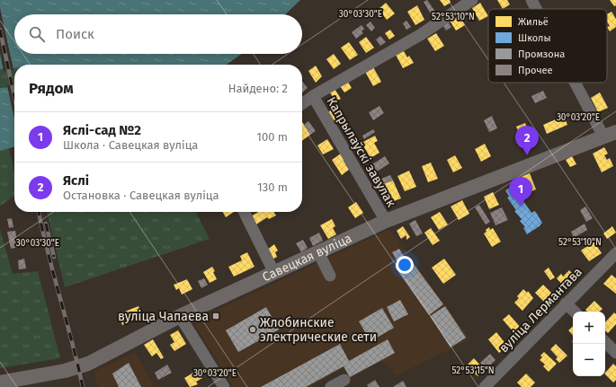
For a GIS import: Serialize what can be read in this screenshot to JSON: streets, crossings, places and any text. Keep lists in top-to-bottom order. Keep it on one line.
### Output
{"streets":{"main road":["Савецкая вуліца"],"street":["Капрылаўскі завулак","вуліца Лермантава"]},"crossings":[["Капрылаўскі завулак","Савецкая вуліца"]],"places":{"transit":["вуліца Чапаева"],"other":["Жлобинские электрические сети"]},"legend":["Жильё","Школы","Промзона","Прочее"],"page":{"search":"Поиск","heading":["Рядом","Найдено: 2"],"list":[{"mark":"1","name":"Яслі-сад №2","note":"Школа · Савецкая вуліца","value":"100 m"},{"mark":"2","name":"Яслі","note":"Остановка · Савецкая вуліца","value":"130 m"}],"pins":["2","1"],"map_buttons":["+","−"]},"coordinates":["30°03'30\"E","52°53'10\"N","30°03'20\"E","52°53'15\"N"]}
